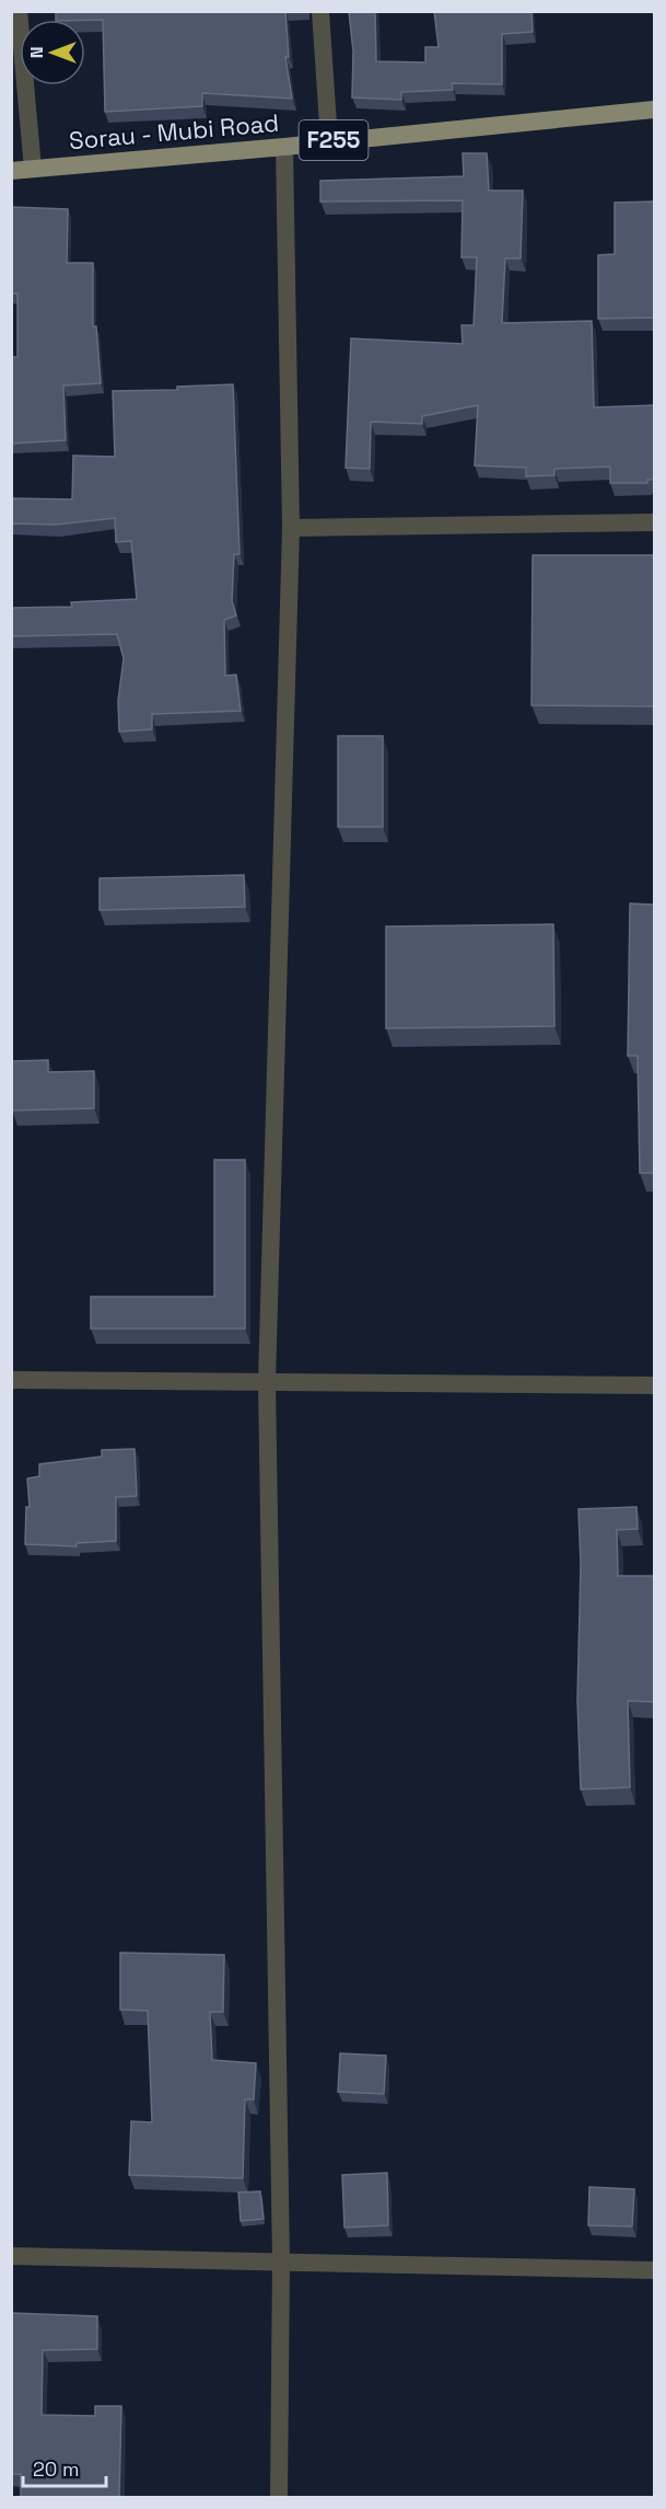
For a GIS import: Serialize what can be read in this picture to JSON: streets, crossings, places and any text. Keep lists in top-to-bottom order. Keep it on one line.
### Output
{"streets":{"main road":["Sorau - Mubi Road","F255"]},"scale_bar":"20 m","north":"left"}
